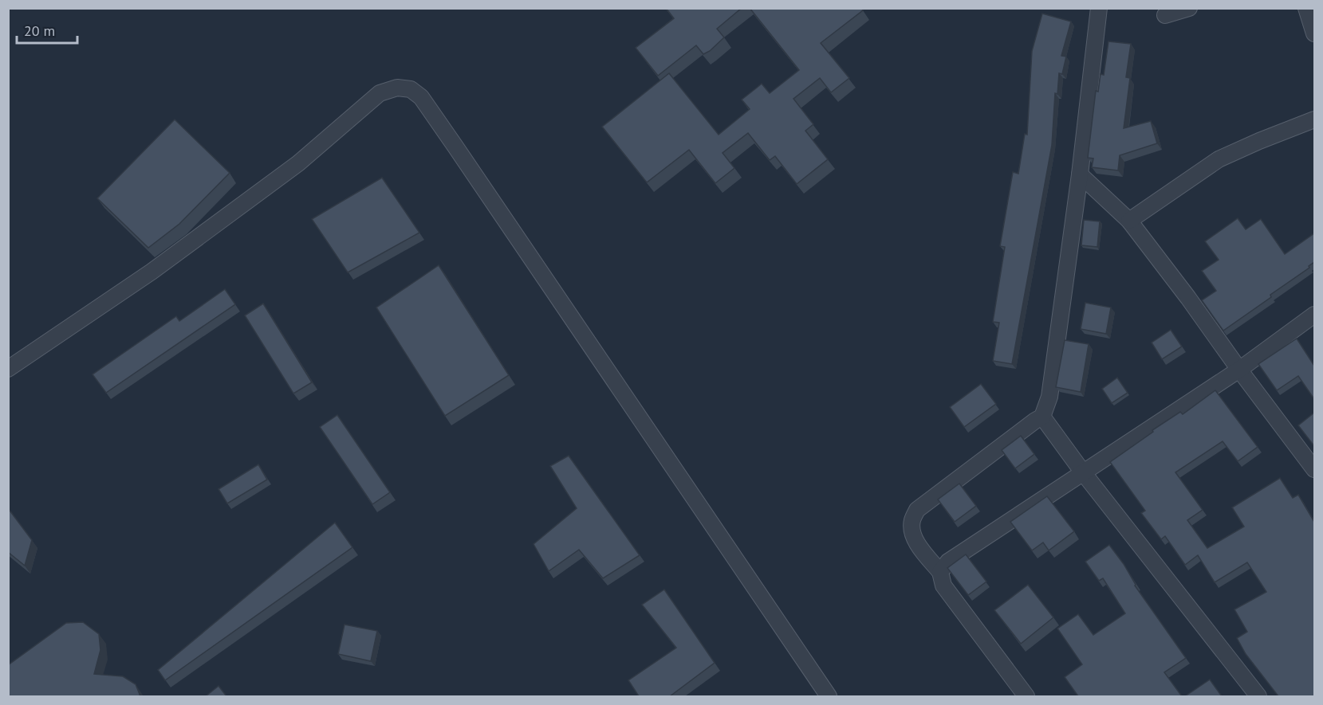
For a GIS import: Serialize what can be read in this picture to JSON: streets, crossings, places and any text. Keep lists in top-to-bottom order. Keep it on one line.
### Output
{"scale_bar":"20 m"}
